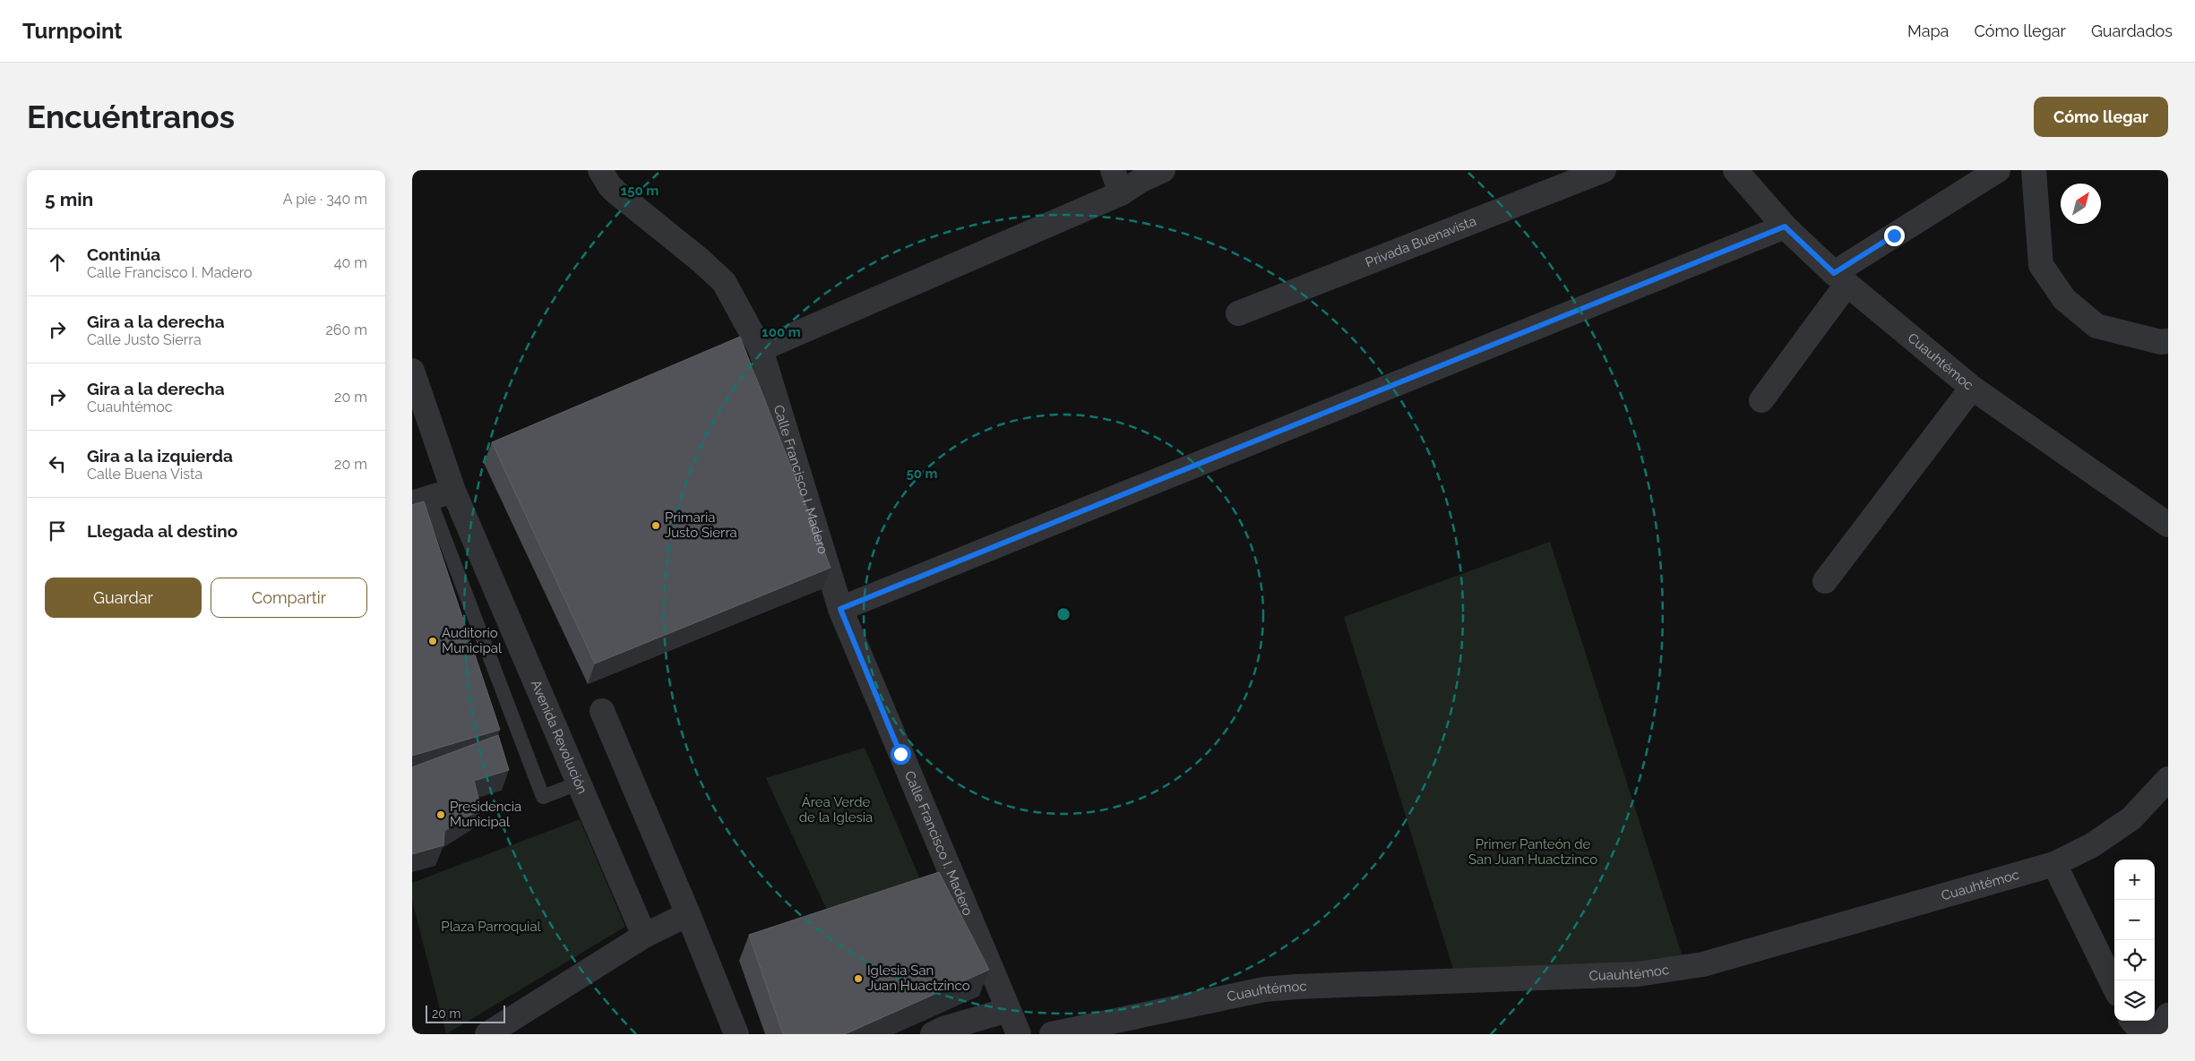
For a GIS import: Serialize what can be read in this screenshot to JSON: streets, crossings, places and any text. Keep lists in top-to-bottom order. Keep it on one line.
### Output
{"streets":{"street":["Privada Buenavista","Cuauhtémoc","Calle Francisco I. Madero","Avenida Revolución"]},"parks":["Área Verde de la Iglesia","Primer Panteón de San Juan Huactzinco","Plaza Parroquial"],"places":["Primaria Justo Sierra","Auditorio Municipal","Presidencia Municipal","Iglesia San Juan Huactzinco"],"scale_bar":"20 m","north":"top right","page":{"header":"Turnpoint","nav":["Mapa","Cómo llegar","Guardados"],"buttons":["Cómo llegar",["Guardar","Compartir"]],"title":"Encuéntranos","heading":["5 min","A pie · 340 m"],"list":[["Continúa","Calle Francisco I. Madero","40 m"],["Gira a la derecha","Calle Justo Sierra","260 m"],["Gira a la derecha","Cuauhtémoc","20 m"],["Gira a la izquierda","Calle Buena Vista","20 m"],"Llegada al destino"],"map_buttons":["+","−"],"scale":"20 m"},"rings":["150 m","100 m","50 m"]}
